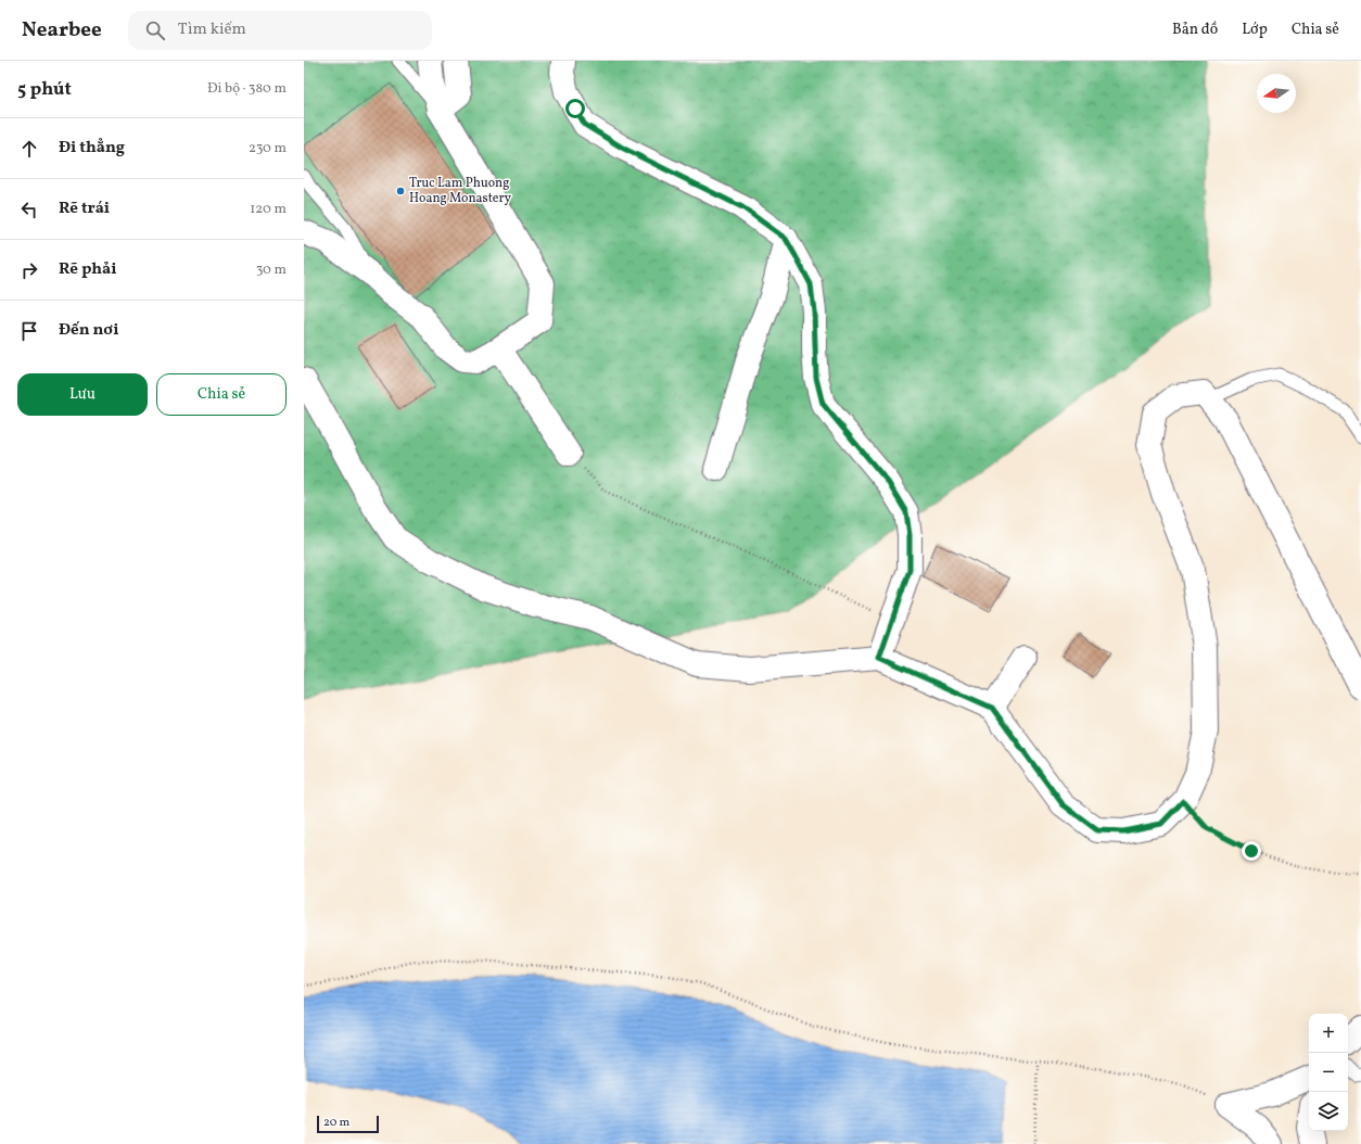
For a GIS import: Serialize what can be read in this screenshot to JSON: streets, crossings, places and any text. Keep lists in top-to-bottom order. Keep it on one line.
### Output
{"places":["Truc Lam Phuong Hoang Monastery"],"scale_bar":"20 m","north":"left","page":{"header":"Nearbee","search":"Tìm kiếm","nav":["Bản đồ","Lớp","Chia sẻ"],"heading":["5 phút","Đi bộ · 380 m"],"list":[["Đi thẳng","230 m"],["Rẽ trái","120 m"],["Rẽ phải","30 m"],"Đến nơi"],"buttons":["Lưu","Chia sẻ"],"map_buttons":["+","−"],"scale":"20 m"}}
